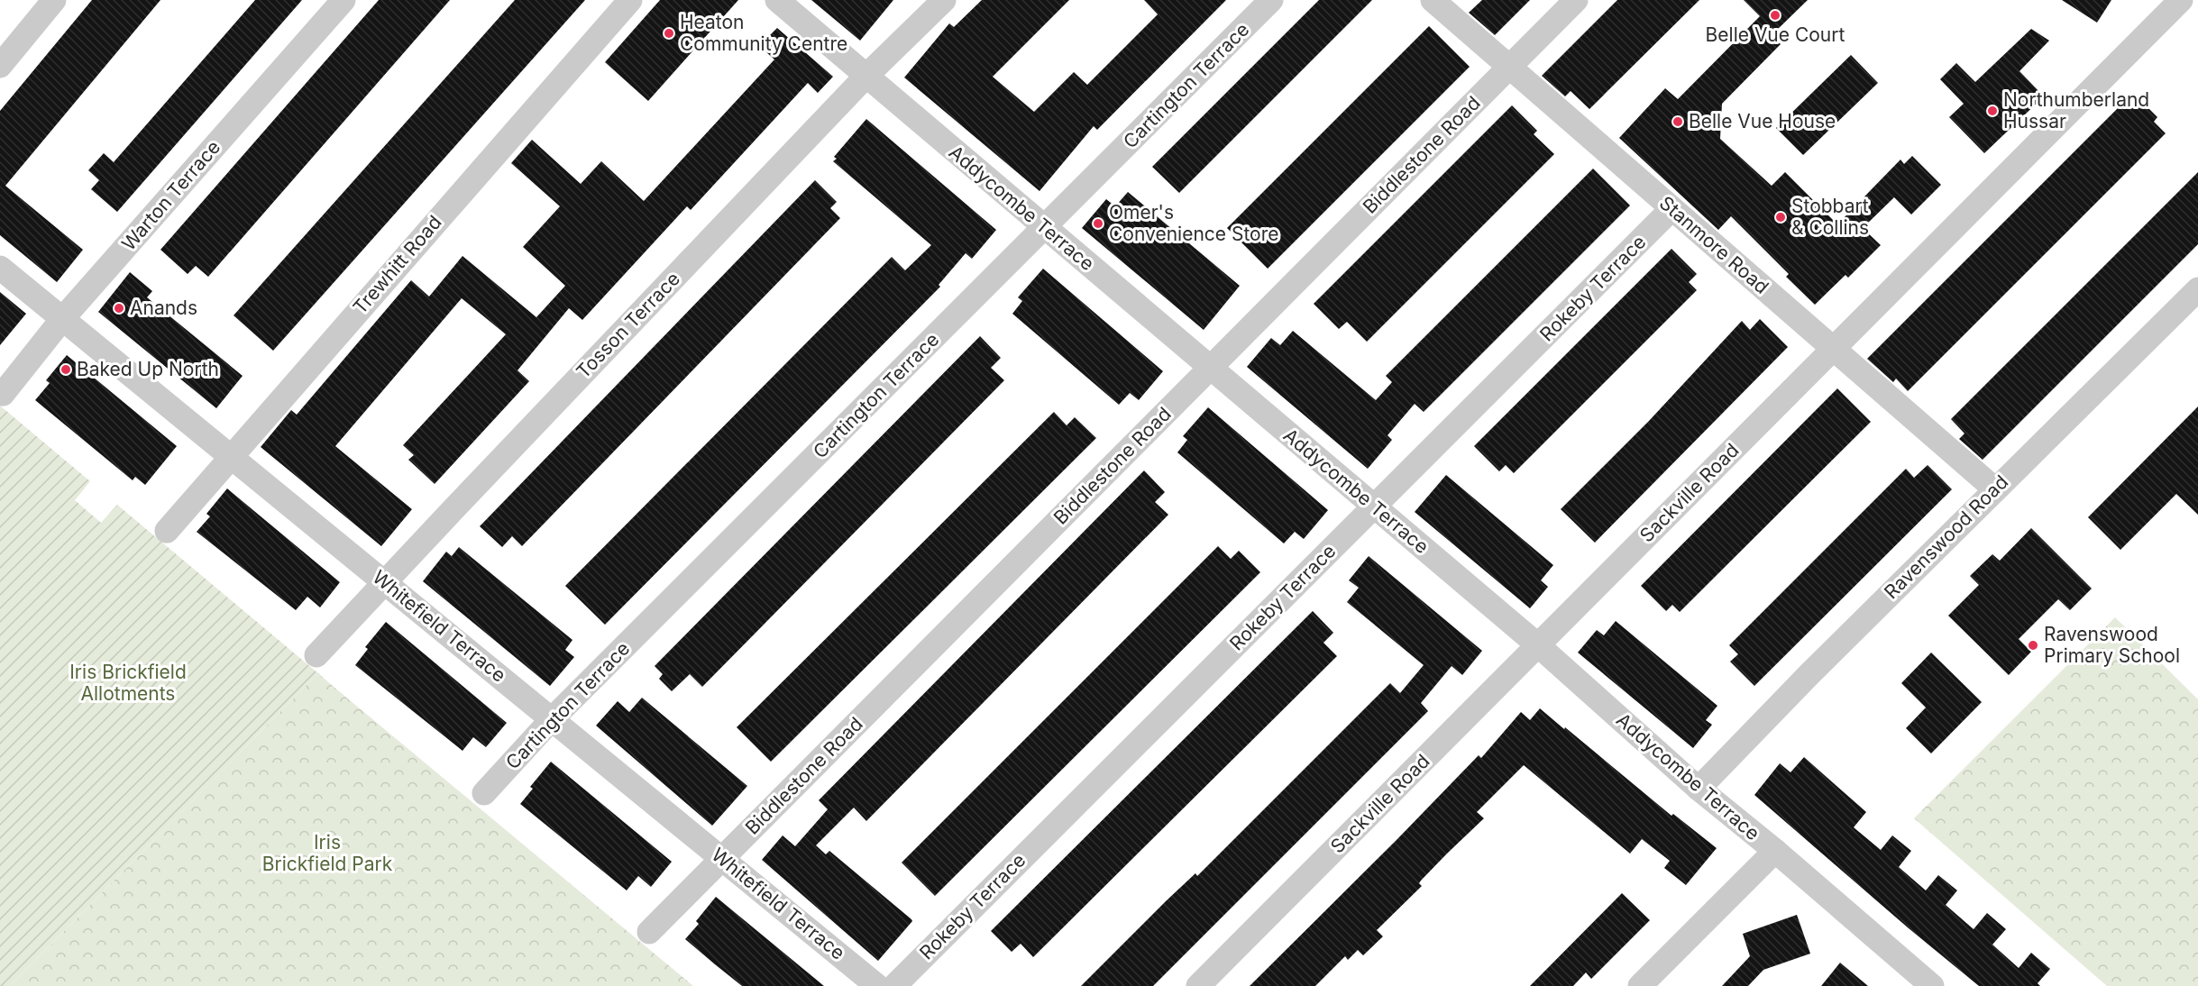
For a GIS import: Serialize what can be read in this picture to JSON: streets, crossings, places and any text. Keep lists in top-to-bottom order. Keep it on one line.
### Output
{"streets":{"street":["Cartington Terrace","Biddlestone Road","Warton Terrace","Addycombe Terrace","Stanmore Road","Trewhitt Road","Rokeby Terrace","Tosson Terrace","Sackville Road","Ravenswood Road","Whitefield Terrace"]},"crossings":[["Cartington Terrace","Addycombe Terrace"],["Cartington Terrace","Whitefield Terrace"],["Biddlestone Road","Addycombe Terrace"],["Biddlestone Road","Stanmore Road"],["Biddlestone Road","Whitefield Terrace"],["Warton Terrace","Whitefield Terrace"],["Addycombe Terrace","Rokeby Terrace"],["Addycombe Terrace","Tosson Terrace"],["Addycombe Terrace","Sackville Road"],["Addycombe Terrace","Ravenswood Road"],["Stanmore Road","Rokeby Terrace"],["Stanmore Road","Sackville Road"],["Stanmore Road","Ravenswood Road"],["Trewhitt Road","Whitefield Terrace"],["Tosson Terrace","Whitefield Terrace"]],"parks":["Iris Brickfield Allotments","Iris Brickfield Park"],"places":["Belle Vue Court","Heaton Community Centre","Northumberland Hussar","Belle Vue House","Stobbart & Collins","Omer's Convenience Store","Anands","Baked Up North","Ravenswood Primary School"]}
